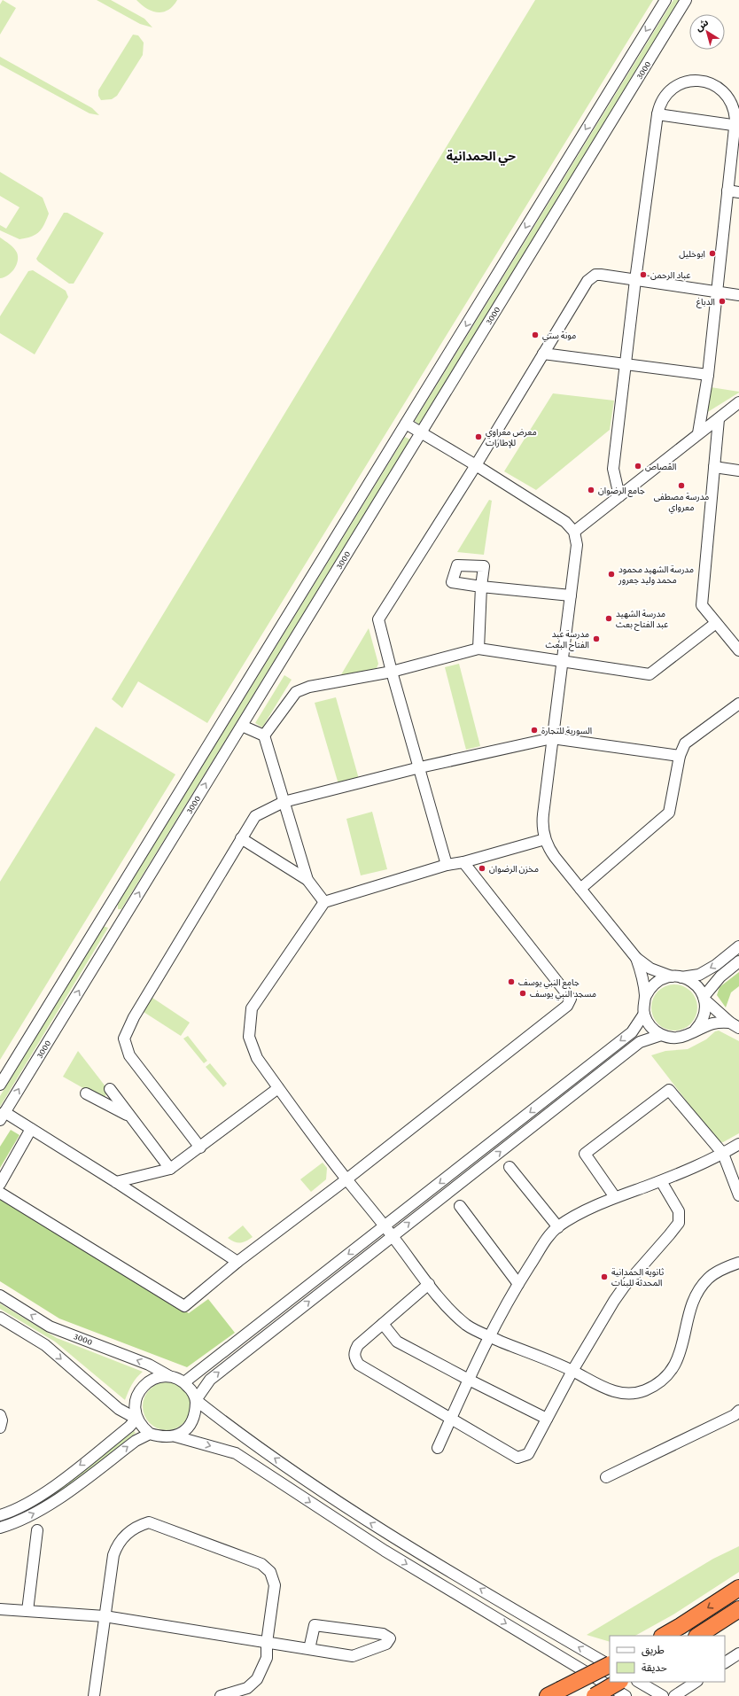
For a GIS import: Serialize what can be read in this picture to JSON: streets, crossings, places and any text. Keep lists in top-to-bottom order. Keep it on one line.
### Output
{"streets":{"street":["3000"]},"districts":["حي الحمدانية"],"places":["ابوخليل","عباد الرحمن","الدباغ","مونة ستي","معرض معراوي للإطارات","القصاص","مدرسة مصطفى معرواي","جامع الرضوان","مدرسة الشهيد محمود محمد وليد جعرور","مدرسة الشهيد عبد الفتاح بعث","مدرسة عبد الفتاح البعث","السورية للتجارة","مخزن الرضوان","جامع النبي يوسف","مسجد النبي يوسف","ثانوية الحمدانية المحدثة للبنات"],"legend":["طريق","حديقة"],"north":"top left"}
